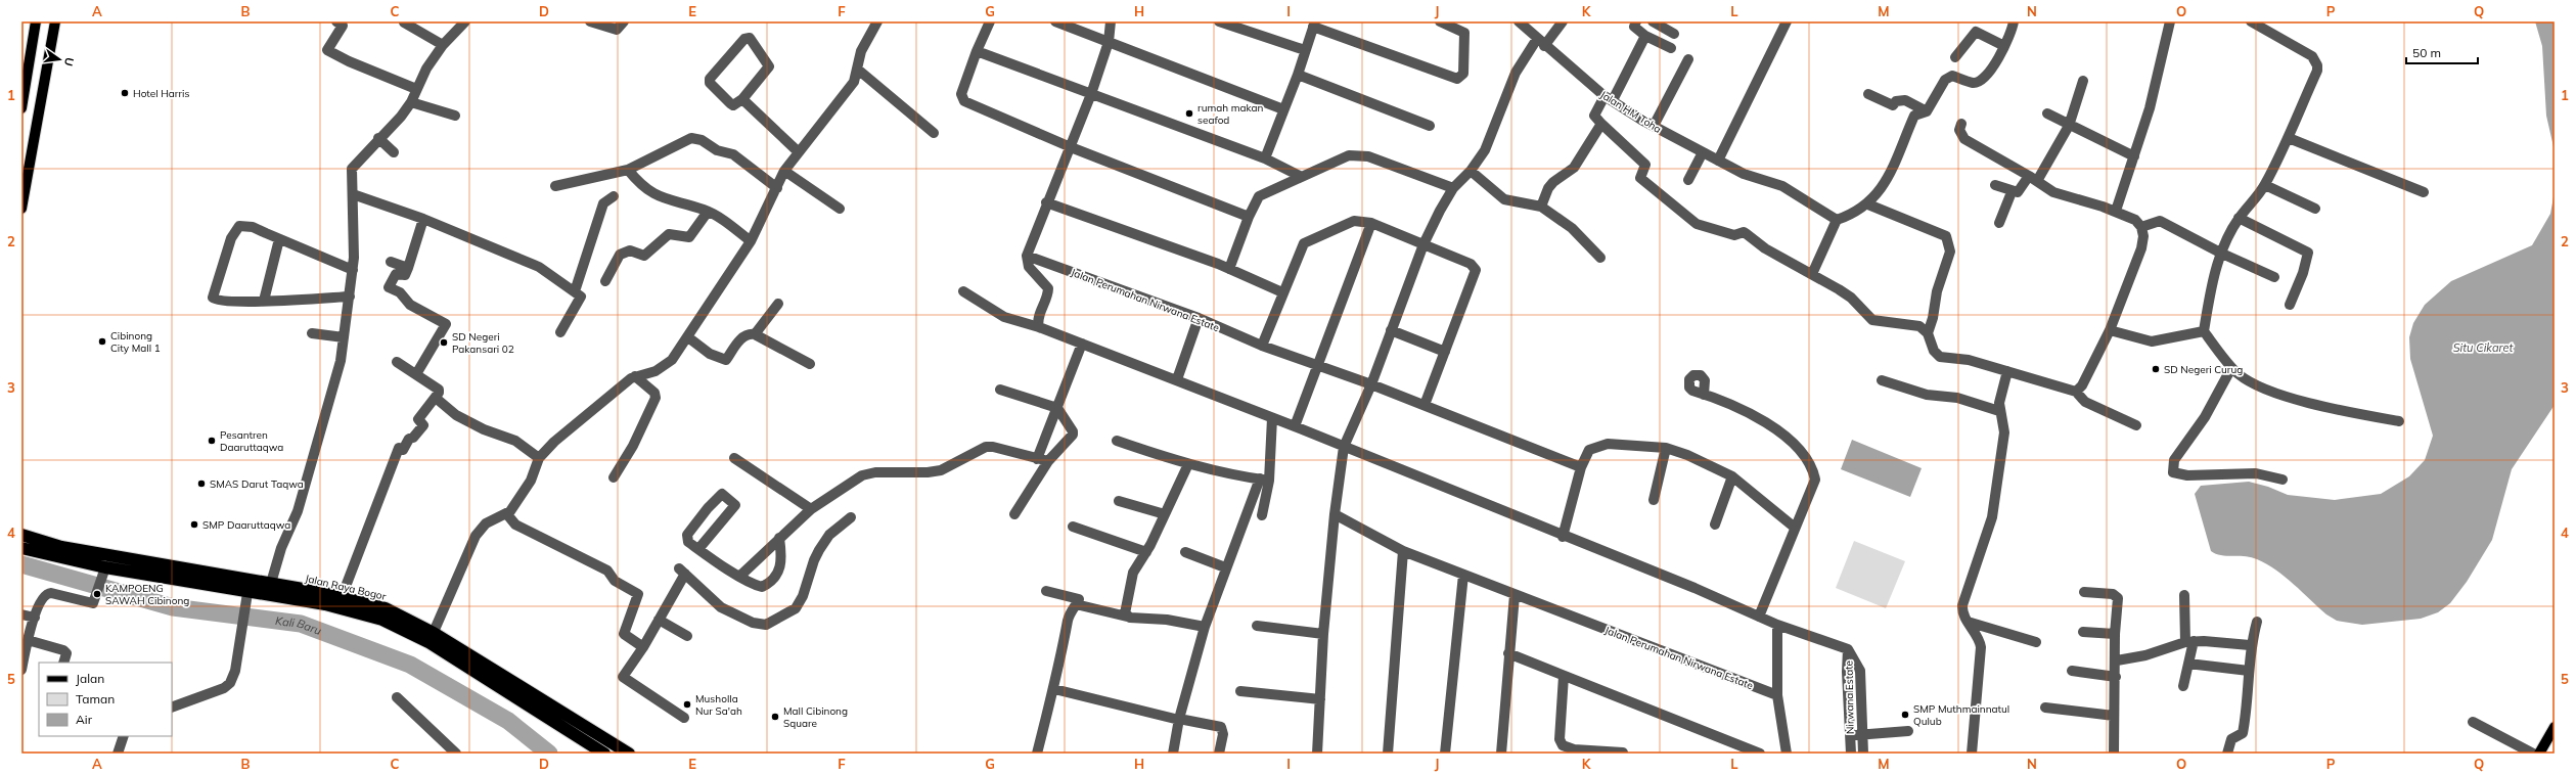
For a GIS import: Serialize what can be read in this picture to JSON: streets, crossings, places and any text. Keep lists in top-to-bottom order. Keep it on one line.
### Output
{"streets":{"highway":["Jalan Raya Bogor"],"street":["Jalan HM Toha","Jalan Perumahan Nirwana Estate","Nirwana Estate"]},"water":["Situ Cikaret","Kali Baru"],"places":["Hotel Harris","rumah makan seafod","Cibinong City Mall 1","SD Negeri Pakansari 02","SD Negeri Curug","Pesantren Daaruttaqwa","SMAS Darut Taqwa","SMP Daaruttaqwa","KAMPOENG SAWAH Cibinong","Musholla Nur Sa'ah","SMP Muthmainnatul Qulub","Mall Cibinong Square"],"legend":["Jalan","Taman","Air"],"scale_bar":"50 m","north":"right","grid":{"columns":["A","B","C","D","E","F","G","H","I","J","K","L","M","N","O","P","Q"],"rows":["1","2","3","4","5"]}}
